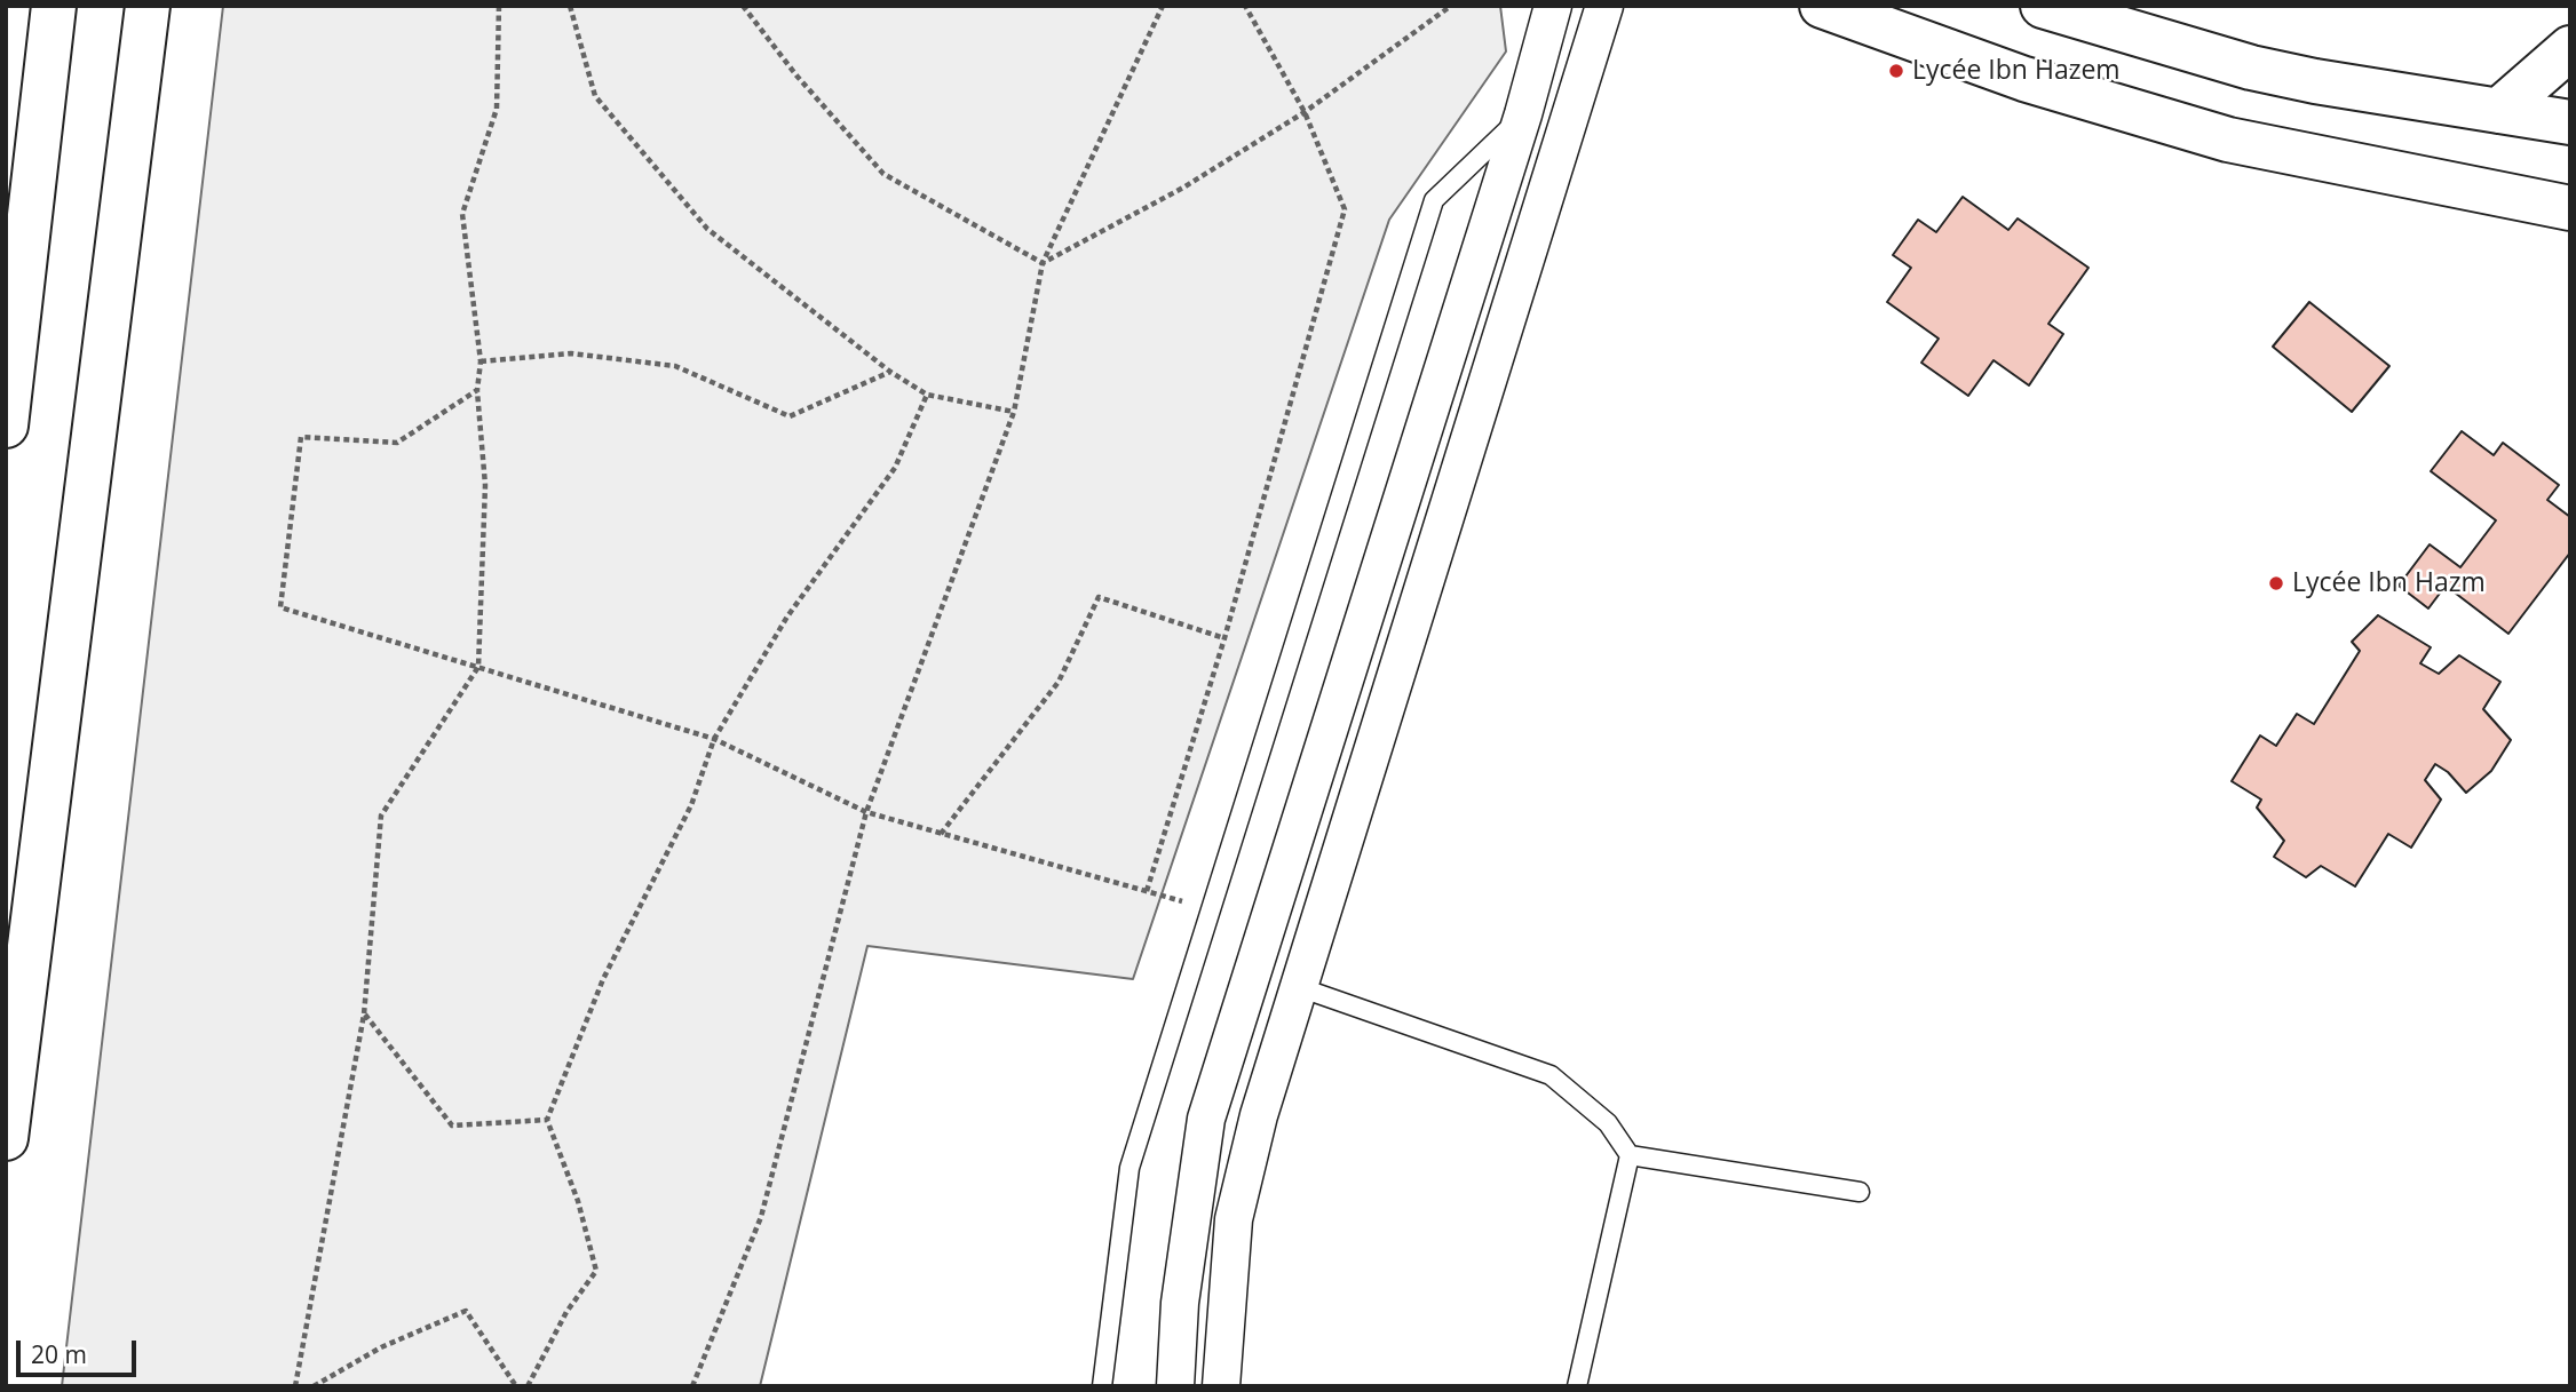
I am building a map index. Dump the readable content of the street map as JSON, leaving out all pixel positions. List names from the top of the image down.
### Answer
{
  "places": ["Lycée Ibn Hazem", "Lycée Ibn Hazm"],
  "scale_bar": "20 m"
}
